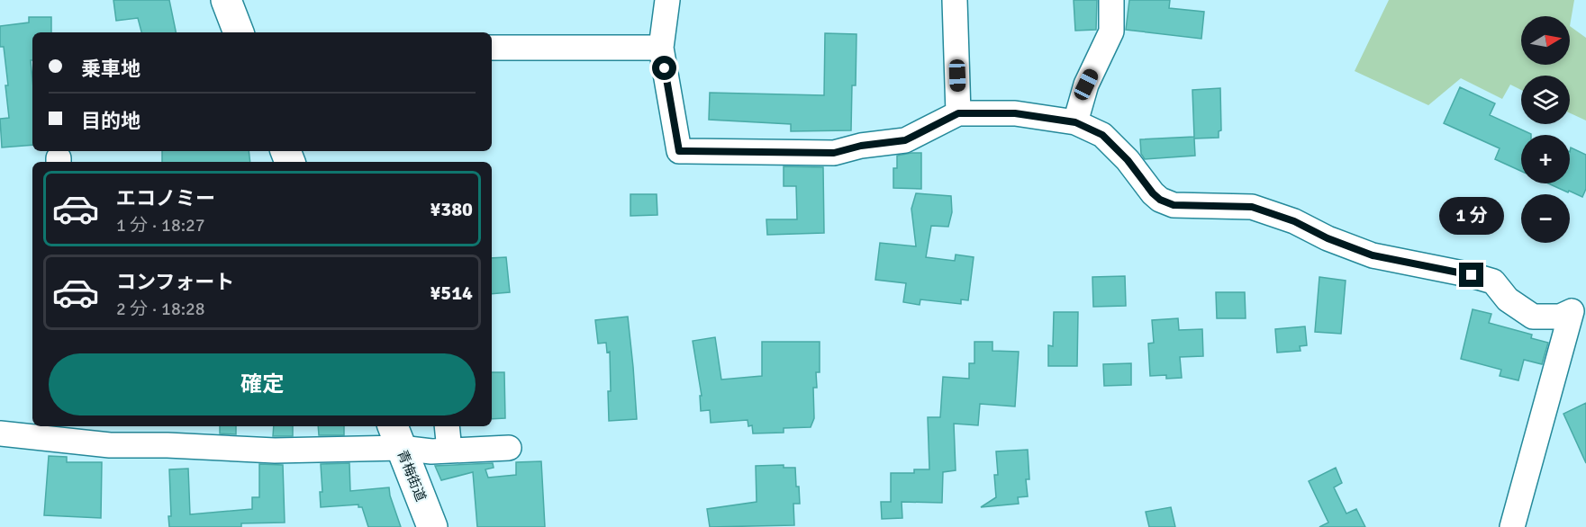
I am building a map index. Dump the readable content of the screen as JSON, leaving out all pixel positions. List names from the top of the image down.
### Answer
{
  "streets": {
    "main road": ["青梅街道"]
  },
  "north": "right",
  "page": {
    "map_buttons": ["+", "−"],
    "banner": ["乗車地", "目的地"],
    "list": [
      {
        "name": "エコノミー",
        "note": "1 分 · 18:27",
        "value": "¥380"
      },
      {
        "name": "コンフォート",
        "note": "2 分 · 18:28",
        "value": "¥514"
      }
    ],
    "bubble": "1 分",
    "buttons": "確定"
  }
}
